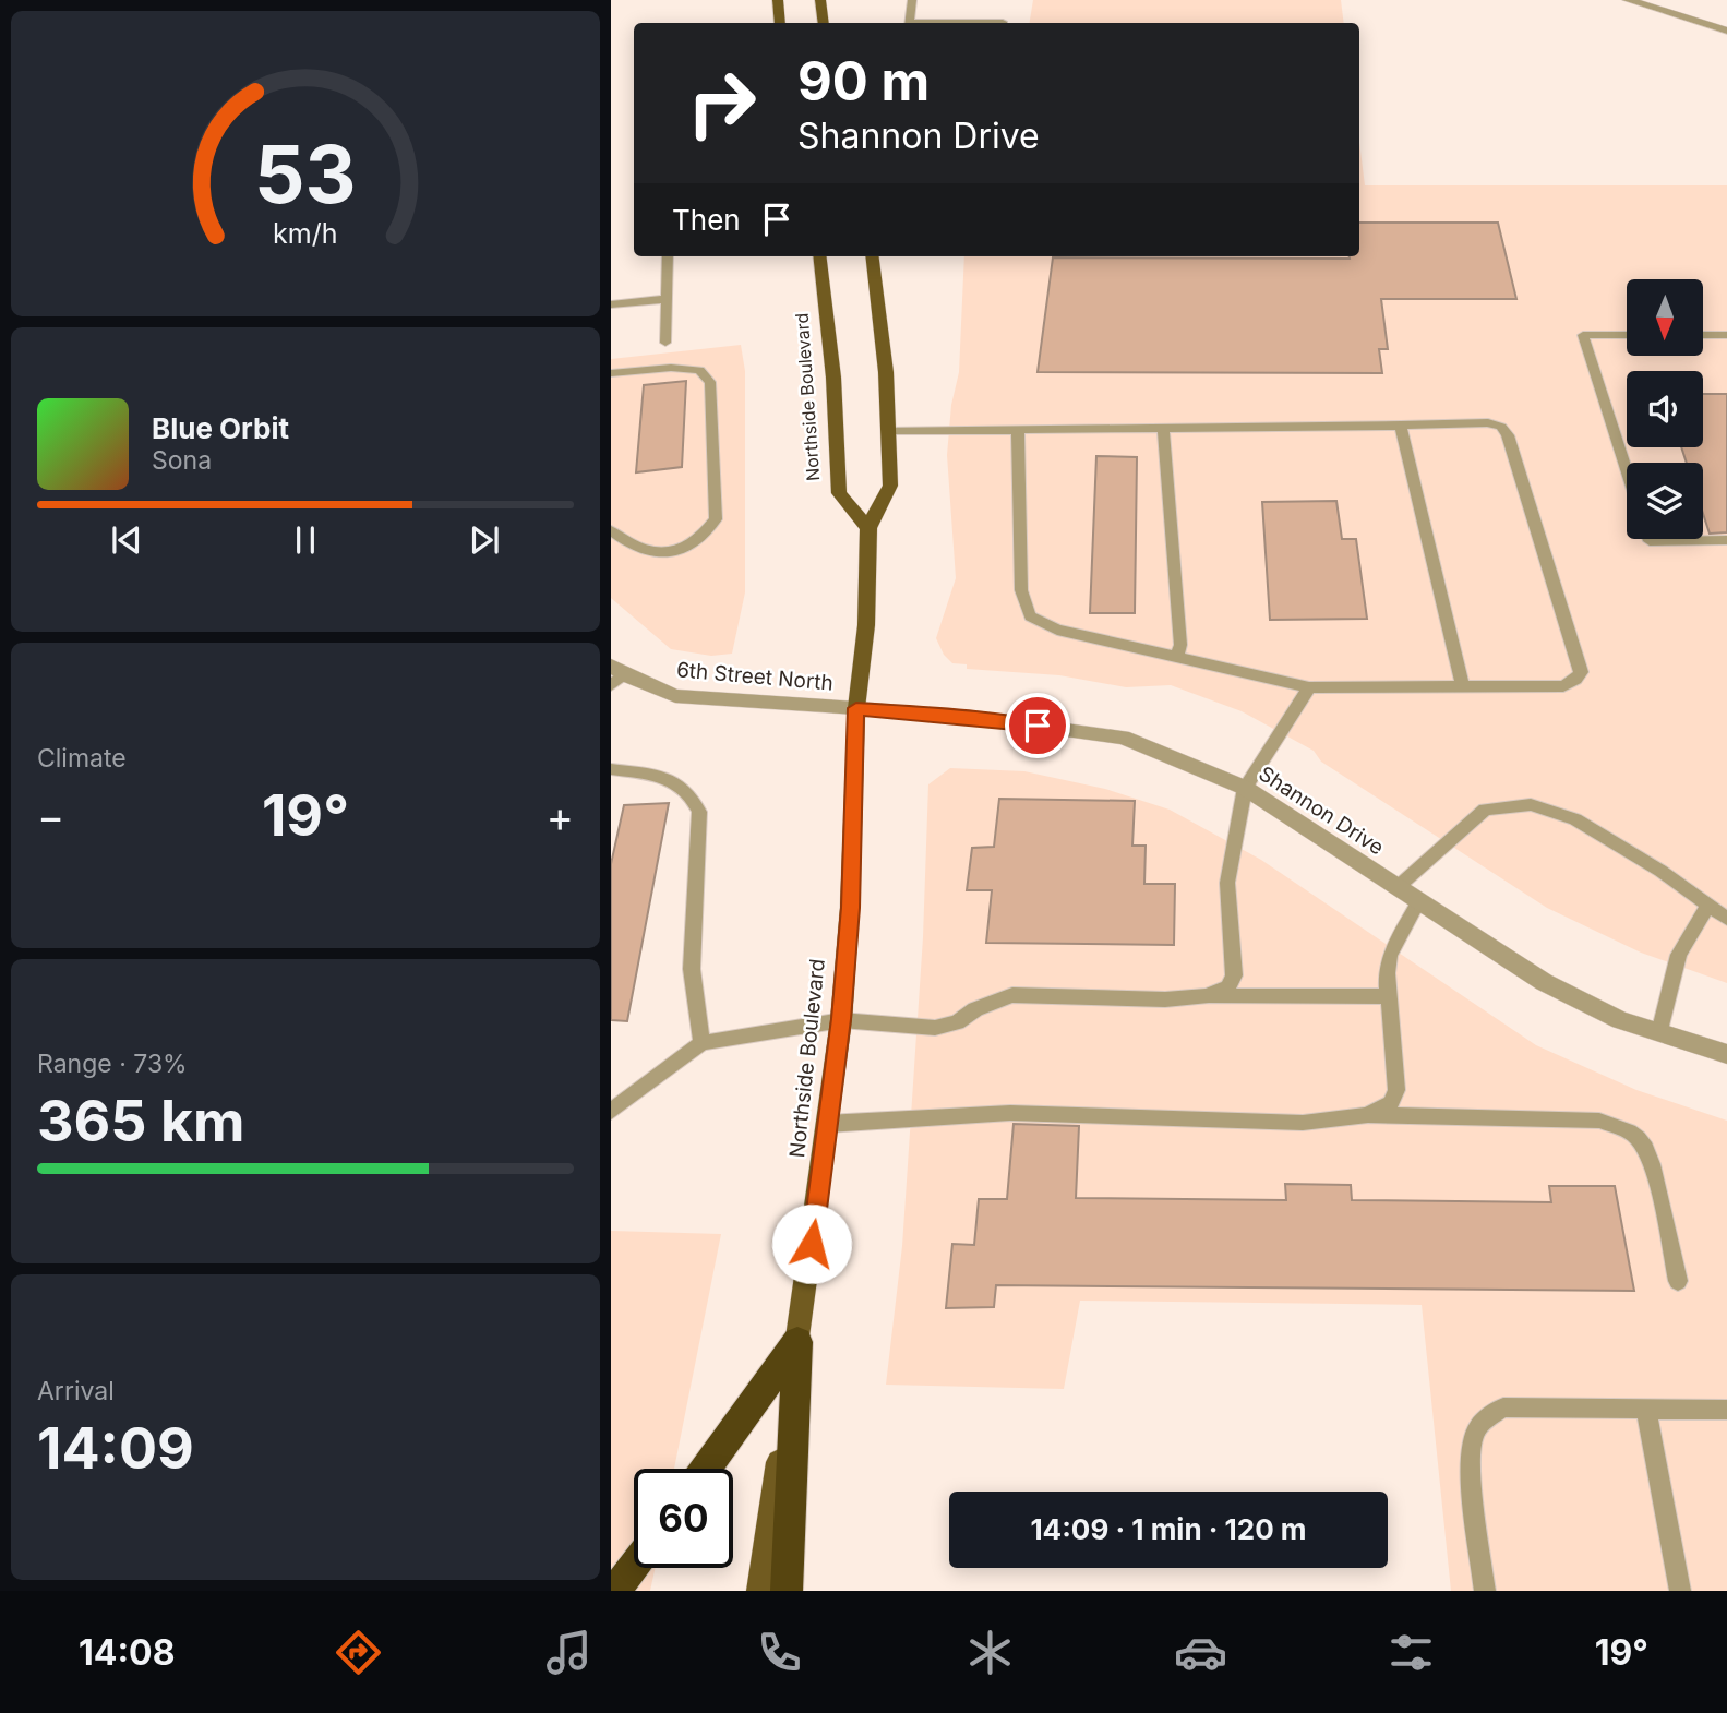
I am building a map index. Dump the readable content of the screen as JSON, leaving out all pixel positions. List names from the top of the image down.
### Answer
{
  "streets": {
    "main road": ["Northside Boulevard"],
    "street": ["6th Street North", "Shannon Drive"]
  },
  "crossings": [
    ["Northside Boulevard", "6th Street North"],
    ["Northside Boulevard", "Shannon Drive"],
    ["6th Street North", "Shannon Drive"]
  ],
  "north": "bottom",
  "page": {
    "turn": ["90 m", "Shannon Drive"],
    "then": "Then",
    "song": ["Blue Orbit", "Sona"],
    "tile": [
      "Climate",
      ["Range · 73%", "365 km"],
      ["Arrival", "14:09"]
    ],
    "heat": ["−", "19°", "+"],
    "limit": "60",
    "trip": "14:09 · 1 min · 120 m",
    "tabs": ["14:08", "19°"],
    "gauge": ["53", "km/h"]
  }
}
